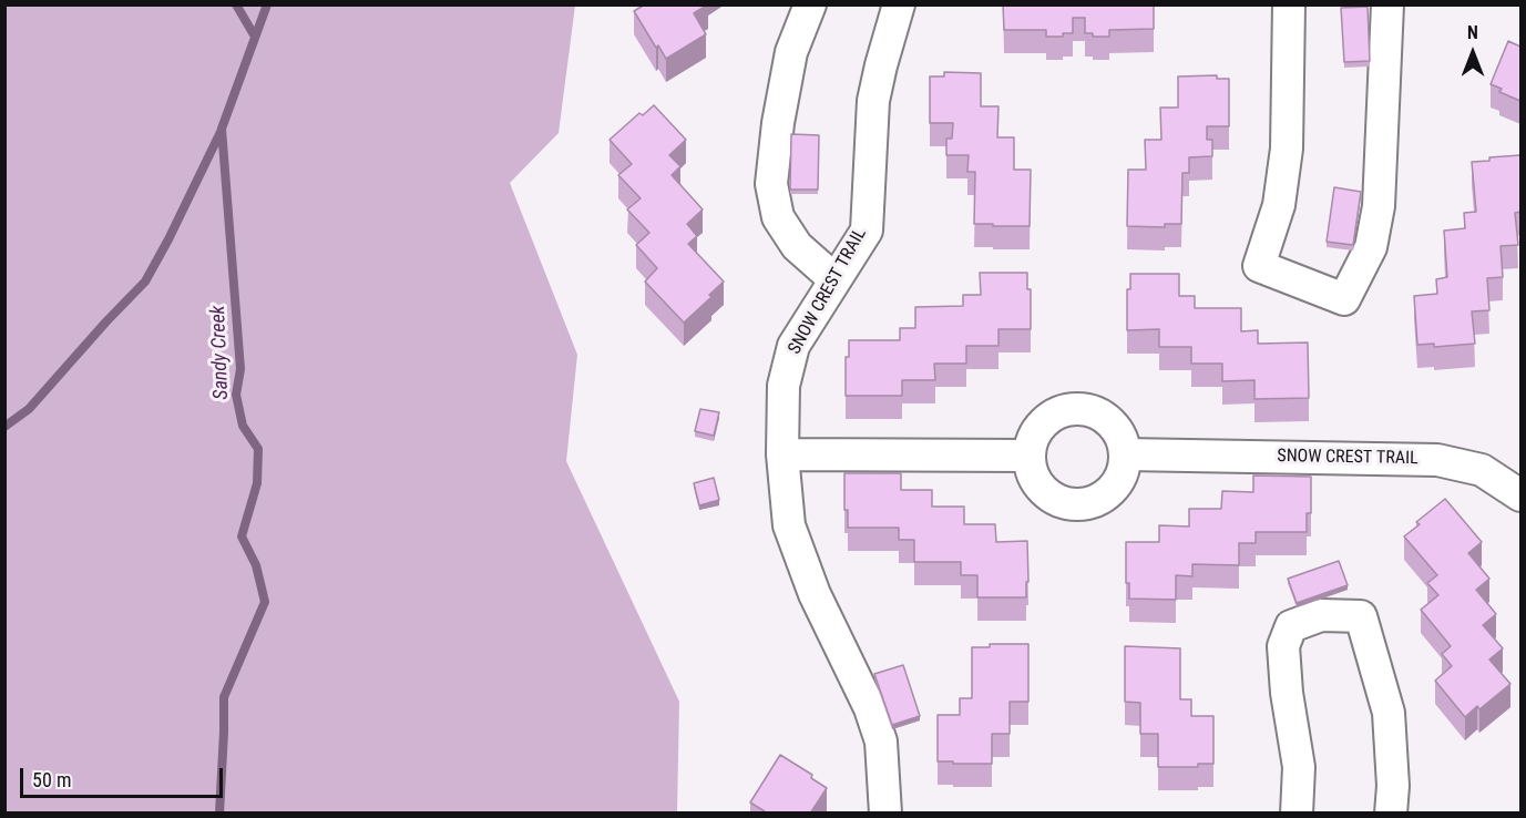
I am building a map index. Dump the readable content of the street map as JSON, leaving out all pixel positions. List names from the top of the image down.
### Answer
{
  "streets": {
    "street": ["SNOW CREST TRAIL"]
  },
  "water": ["Sandy Creek"],
  "scale_bar": "50 m",
  "north": "top"
}
